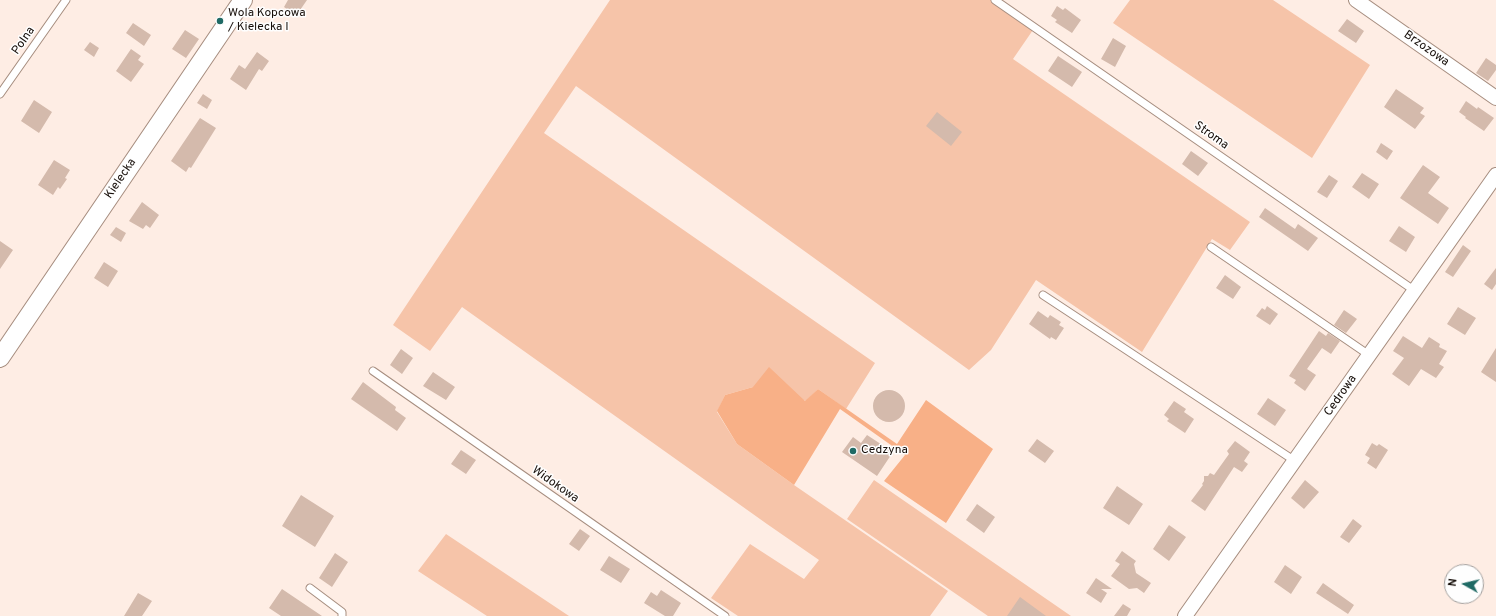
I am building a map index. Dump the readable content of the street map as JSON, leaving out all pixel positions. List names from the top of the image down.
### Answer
{
  "streets": {
    "street": ["Brzozowa", "Kielecka", "Cedrowa"],
    "lane": ["Polna", "Stroma", "Widokowa"]
  },
  "crossings": [
    ["Stroma", "Cedrowa"]
  ],
  "places": ["Wola Kopcowa / Kielecka I", "Cedzyna"],
  "north": "left"
}
